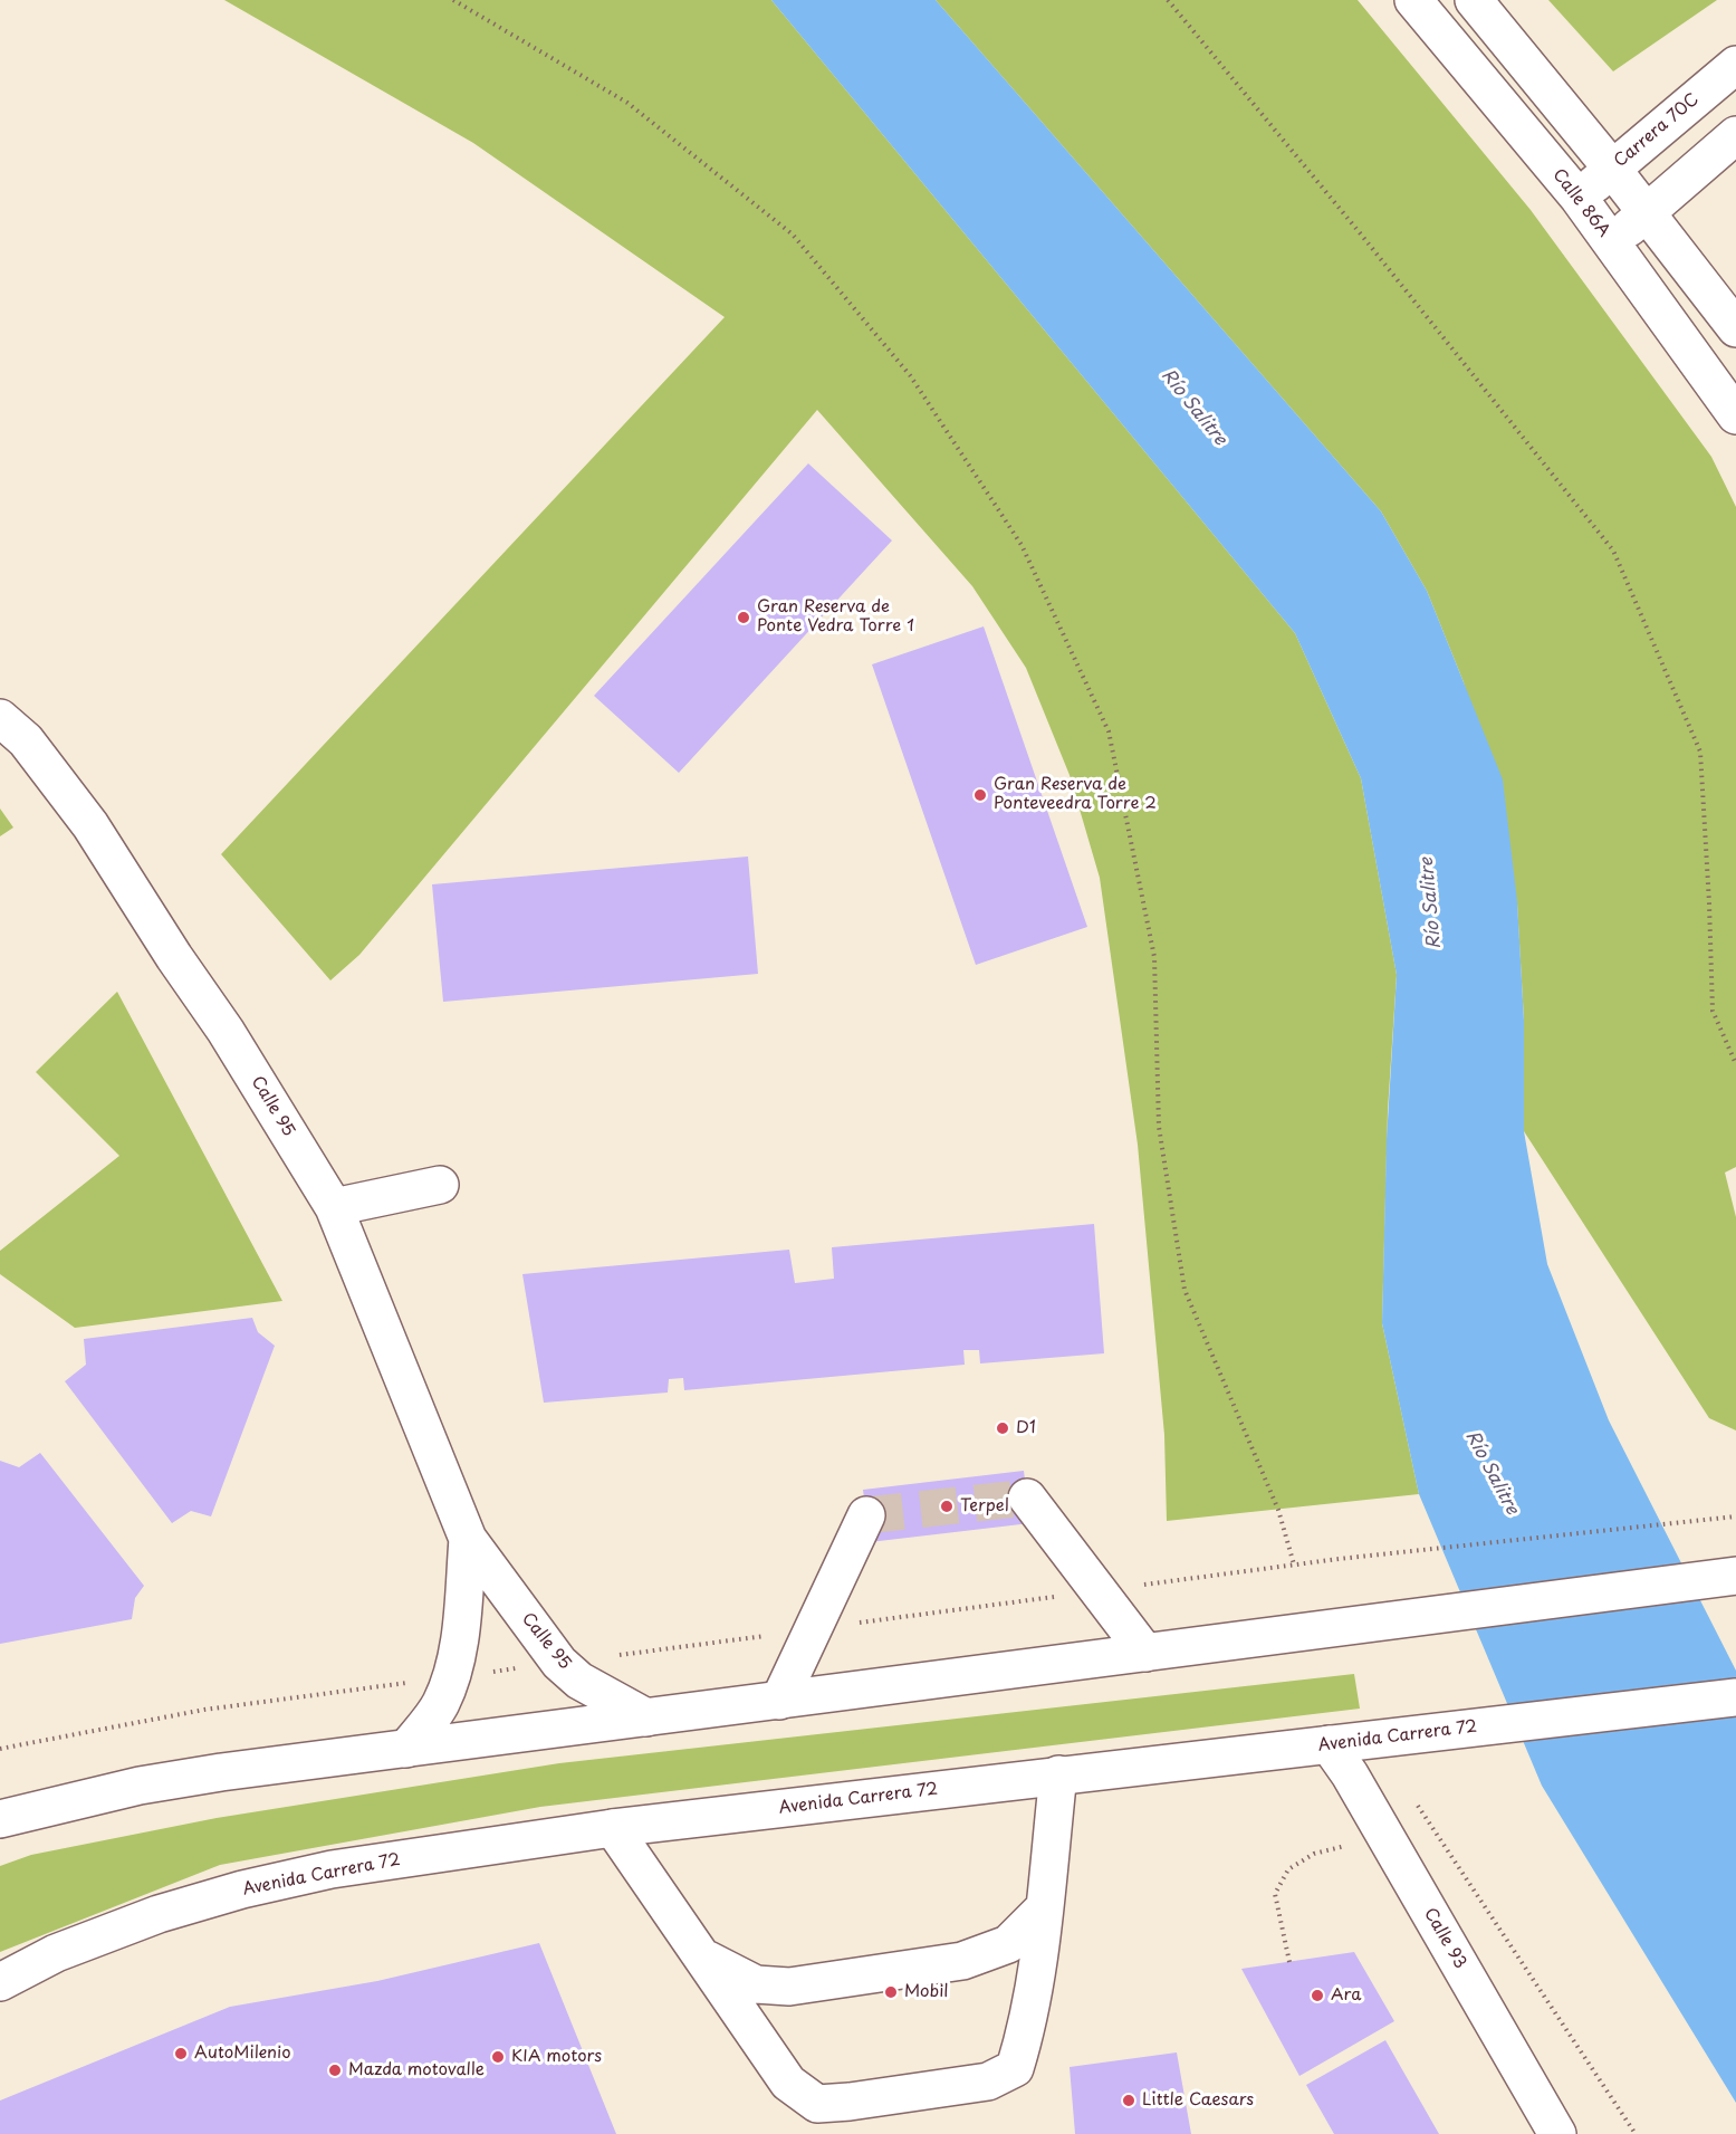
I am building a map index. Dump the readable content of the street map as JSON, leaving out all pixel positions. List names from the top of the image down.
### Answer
{
  "streets": {
    "main road": [
      "Carrera 70C",
      "Calle 86A",
      "Calle 95",
      "Avenida Carrera 72",
      "Calle 93"
    ]
  },
  "crossings": [
    ["Carrera 70C", "Calle 86A"],
    ["Avenida Carrera 72", "Calle 93"]
  ],
  "water": ["Río Salitre"],
  "places": [
    "Gran Reserva de Ponte Vedra Torre 1",
    "Gran Reserva de Ponteveedra Torre 2",
    "D1",
    "Terpel",
    "Mobil",
    "Ara",
    "AutoMilenio",
    "KIA motors",
    "Mazda motovalle",
    "Little Caesars"
  ]
}
